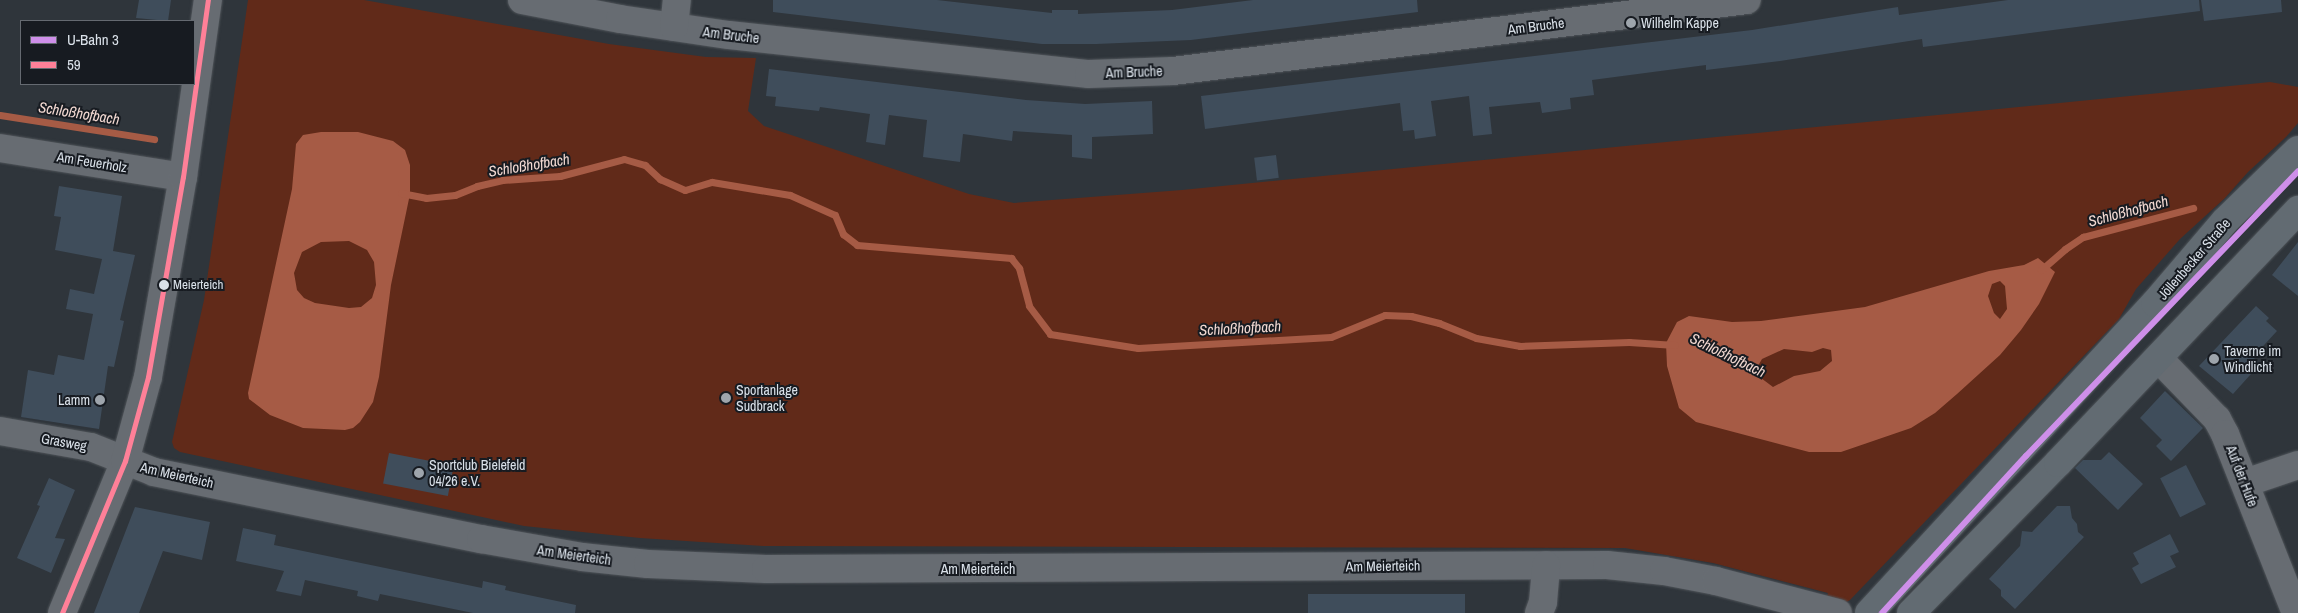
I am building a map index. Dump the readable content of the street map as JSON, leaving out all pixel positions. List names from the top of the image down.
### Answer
{
  "streets": {
    "main road": ["Jöllenbecker Straße"],
    "street": [
      "Am Bruche",
      "Am Feuerholz",
      "Grasweg",
      "Am Meierteich",
      "Auf der Hufe"
    ]
  },
  "crossings": [
    ["Grasweg", "Am Meierteich"]
  ],
  "water": ["Schloßhofbach"],
  "places": [
    "Wilhelm Kappe",
    "Meierteich",
    "Taverne im Windlicht",
    "Sportanlage Sudbrack",
    "Lamm",
    "Sportclub Bielefeld 04/26 e.V."
  ],
  "lines": ["transit line 59", "metro line 3"],
  "legend": ["U-Bahn 3", "59"]
}
